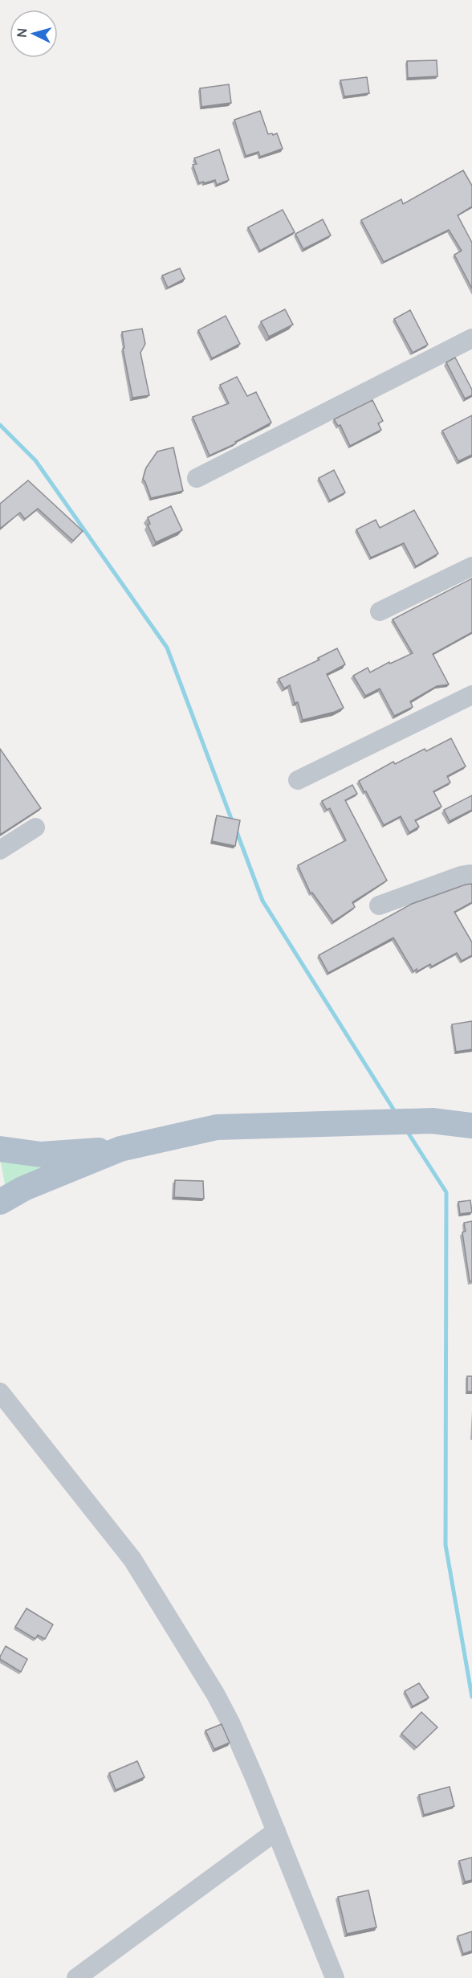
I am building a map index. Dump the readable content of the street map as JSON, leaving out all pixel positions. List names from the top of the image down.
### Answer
{
  "north": "left"
}
